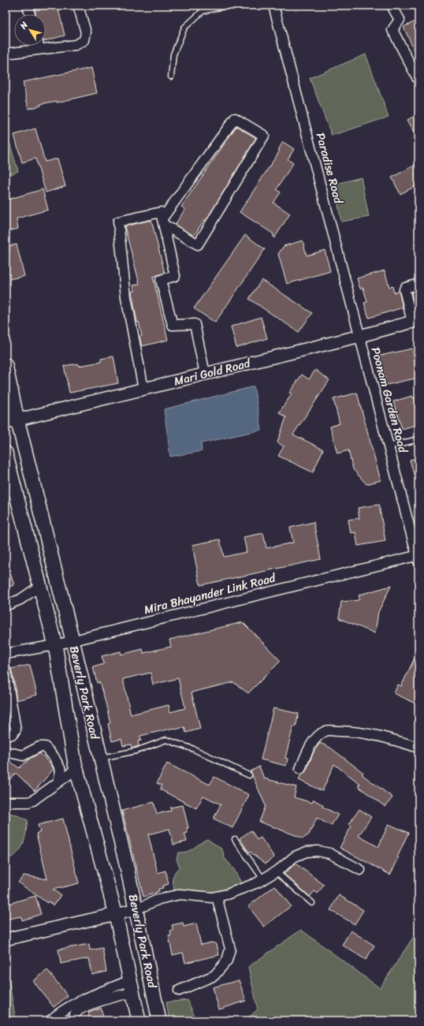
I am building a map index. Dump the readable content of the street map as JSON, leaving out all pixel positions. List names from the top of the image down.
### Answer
{
  "streets": {
    "main road": ["Beverly Park Road"],
    "street": [
      "Paradise Road",
      "Mari Gold Road",
      "Poonam Garden Road",
      "Mira Bhayander Link Road"
    ]
  },
  "crossings": [
    ["Paradise Road", "Mari Gold Road"],
    ["Paradise Road", "Poonam Garden Road"],
    ["Mari Gold Road", "Poonam Garden Road"],
    ["Mari Gold Road", "Beverly Park Road"],
    ["Poonam Garden Road", "Mira Bhayander Link Road"],
    ["Mira Bhayander Link Road", "Beverly Park Road"]
  ],
  "north": "top left"
}
